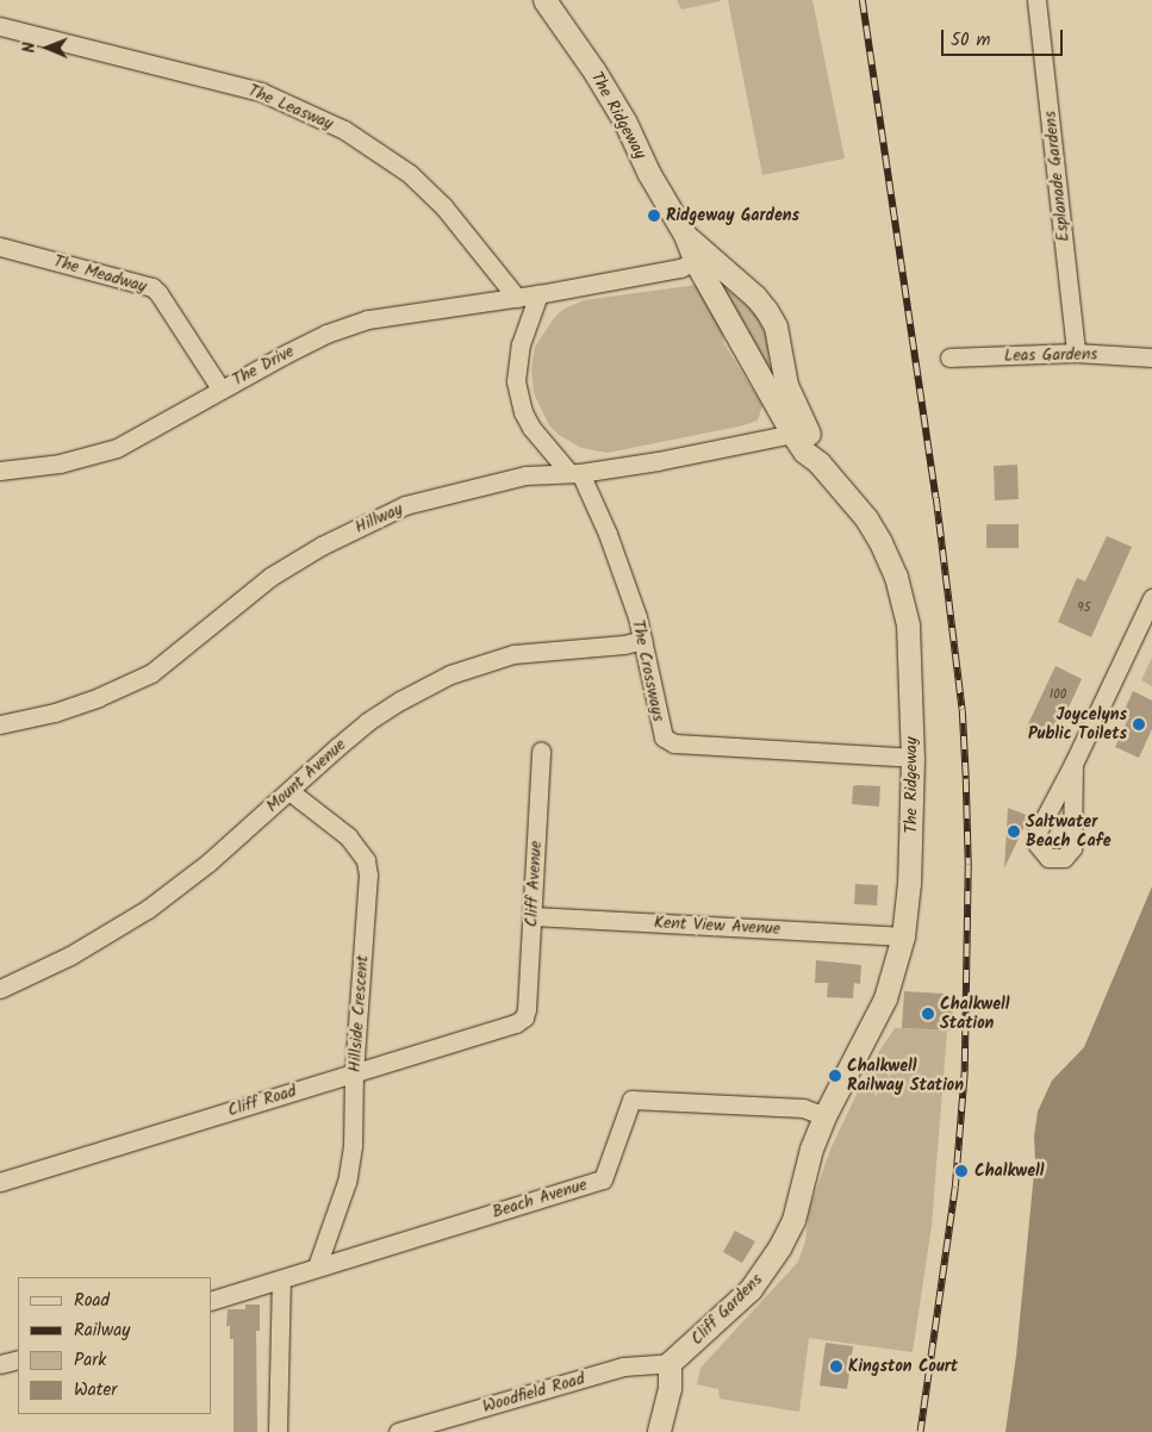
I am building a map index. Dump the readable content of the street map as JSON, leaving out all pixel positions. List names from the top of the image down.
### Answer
{
  "streets": {
    "street": [
      "The Leasway",
      "The Ridgeway",
      "Esplanade Gardens",
      "The Meadway",
      "Leas Gardens",
      "The Drive",
      "Hillway",
      "The Crossways",
      "Mount Avenue",
      "Cliff Avenue",
      "Kent View Avenue",
      "Hillside Crescent",
      "Cliff Road",
      "Beach Avenue",
      "Cliff Gardens",
      "Woodfield Road"
    ]
  },
  "crossings": [
    ["The Leasway", "The Drive"],
    ["The Ridgeway", "Hillway"],
    ["The Ridgeway", "The Crossways"],
    ["The Ridgeway", "Kent View Avenue"],
    ["The Ridgeway", "Beach Avenue"],
    ["The Ridgeway", "Cliff Gardens"],
    ["Esplanade Gardens", "Leas Gardens"],
    ["The Meadway", "The Drive"],
    ["Hillway", "The Crossways"],
    ["The Crossways", "Mount Avenue"],
    ["Mount Avenue", "Hillside Crescent"],
    ["Cliff Avenue", "Kent View Avenue"],
    ["Cliff Avenue", "Cliff Road"],
    ["Hillside Crescent", "Cliff Road"],
    ["Hillside Crescent", "Beach Avenue"],
    ["Beach Avenue", "Cliff Gardens"],
    ["Cliff Gardens", "Woodfield Road"]
  ],
  "places": [
    "Ridgeway Gardens",
    "Joycelyns Public Toilets",
    "Saltwater Beach Cafe",
    "Chalkwell Station",
    "Chalkwell Railway Station",
    "Chalkwell",
    "Kingston Court"
  ],
  "house_numbers": ["95", "100"],
  "legend": [
    "Road",
    "Railway",
    "Park",
    "Water"
  ],
  "scale_bar": "50 m",
  "north": "left"
}
